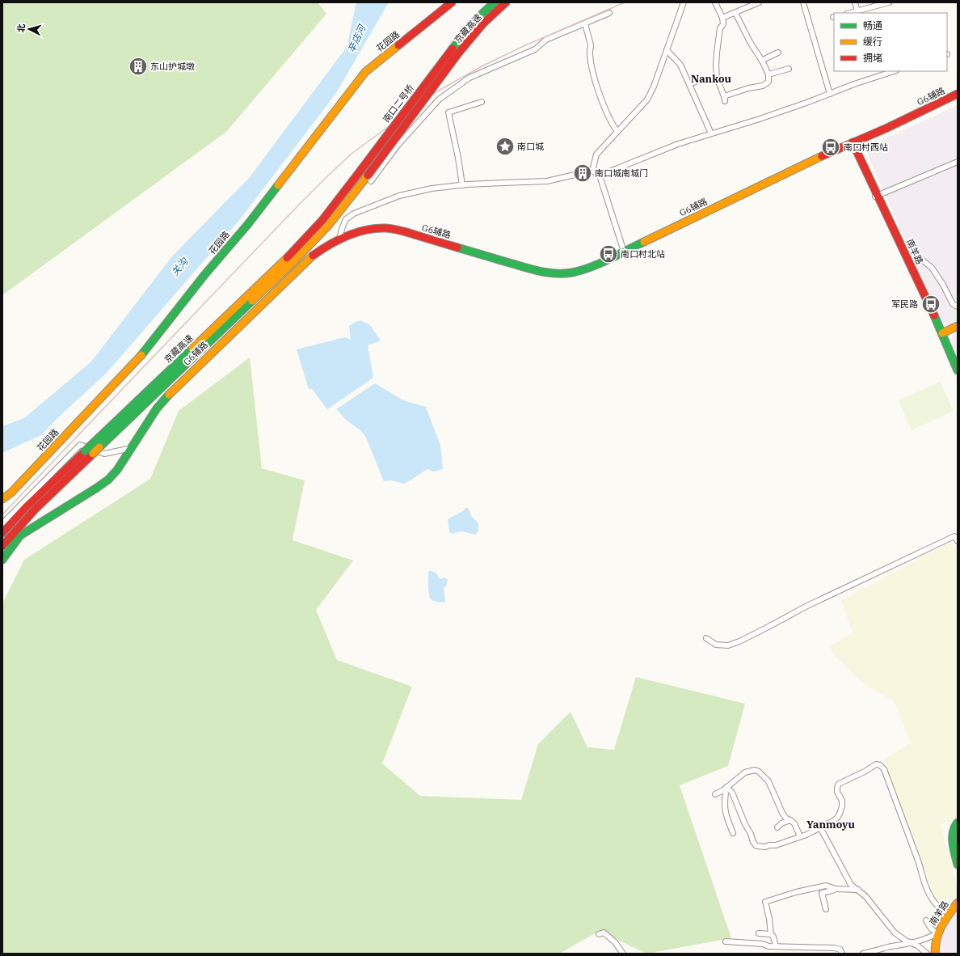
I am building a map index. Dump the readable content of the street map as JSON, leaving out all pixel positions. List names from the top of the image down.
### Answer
{
  "streets": {
    "main road": [
      "京藏高速",
      "花园路",
      "G6辅路",
      "南口二号桥",
      "南羊路"
    ]
  },
  "crossings": [
    ["京藏高速", "南口二号桥"],
    ["G6辅路", "南羊路"]
  ],
  "districts": ["Nankou", "Yanmoyu"],
  "water": ["辛店河", "关沟"],
  "places": {
    "building": ["东山护城墩", "南口城南城门"],
    "place": ["南口城"],
    "bus stop": ["南口村西站", "南口村北站", "军民路"]
  },
  "legend": ["畅通", "缓行", "拥堵"],
  "north": "left"
}
